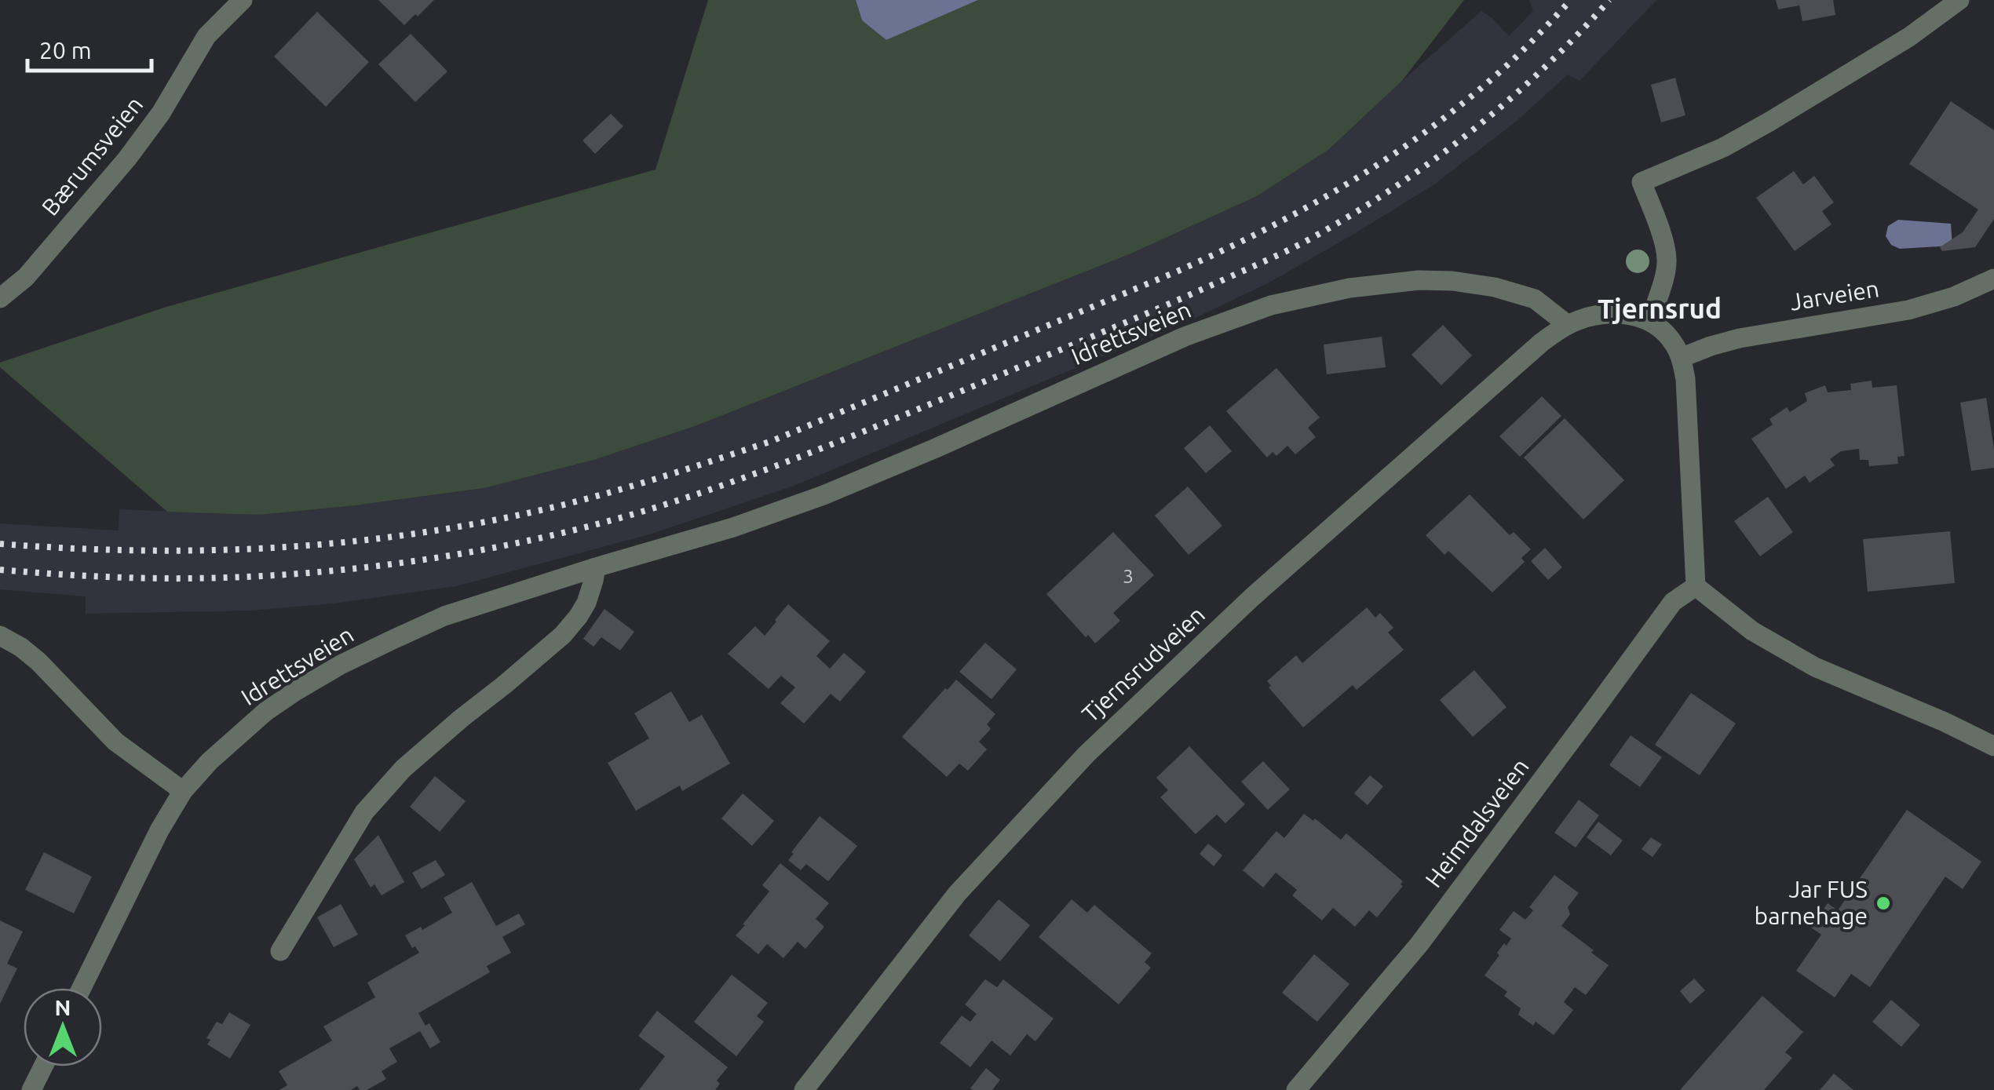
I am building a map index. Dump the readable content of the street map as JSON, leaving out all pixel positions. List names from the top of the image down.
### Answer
{
  "streets": {
    "street": [
      "Bærumsveien",
      "Jarveien",
      "Idrettsveien",
      "Tjernsrudveien",
      "Heimdalsveien"
    ]
  },
  "crossings": [
    ["Idrettsveien", "Tjernsrudveien"]
  ],
  "districts": ["Tjernsrud"],
  "places": ["Jar FUS barnehage"],
  "house_numbers": ["3"],
  "scale_bar": "20 m",
  "north": "top"
}
